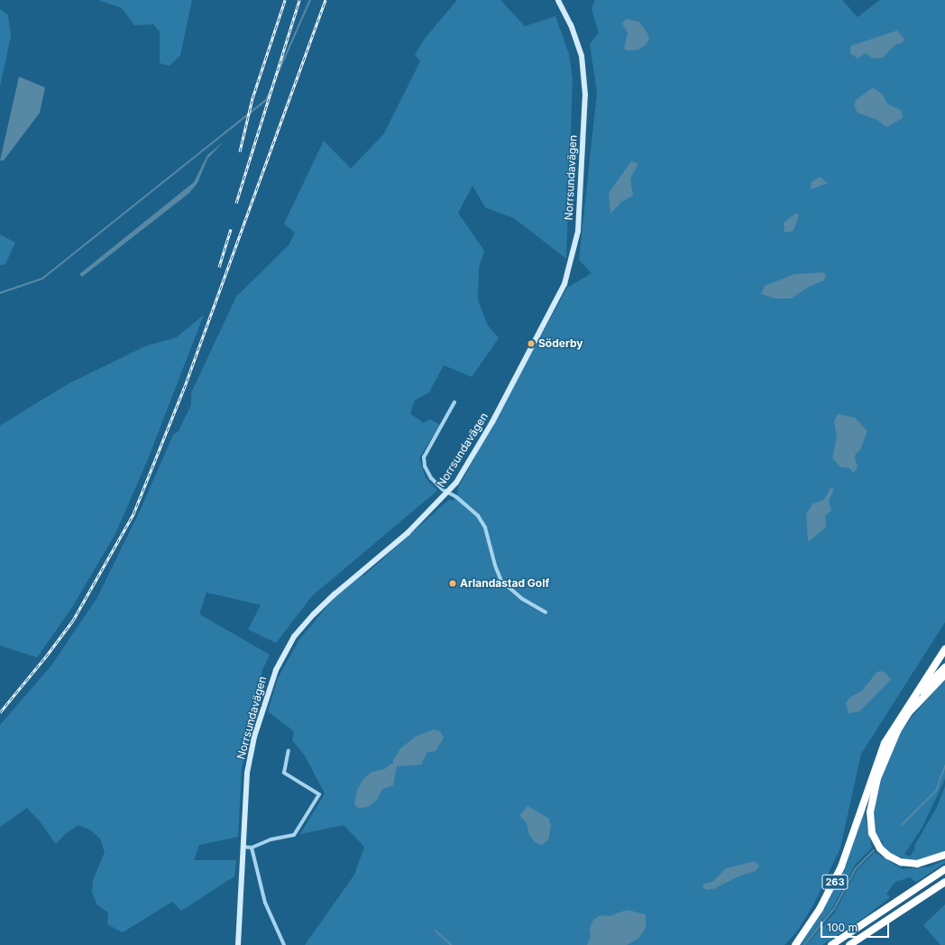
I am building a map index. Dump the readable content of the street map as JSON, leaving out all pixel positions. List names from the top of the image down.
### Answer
{
  "streets": {
    "highway": ["263"],
    "street": ["Norrsundavägen"]
  },
  "places": ["Söderby", "Arlandastad Golf"],
  "scale_bar": "100 m"
}
